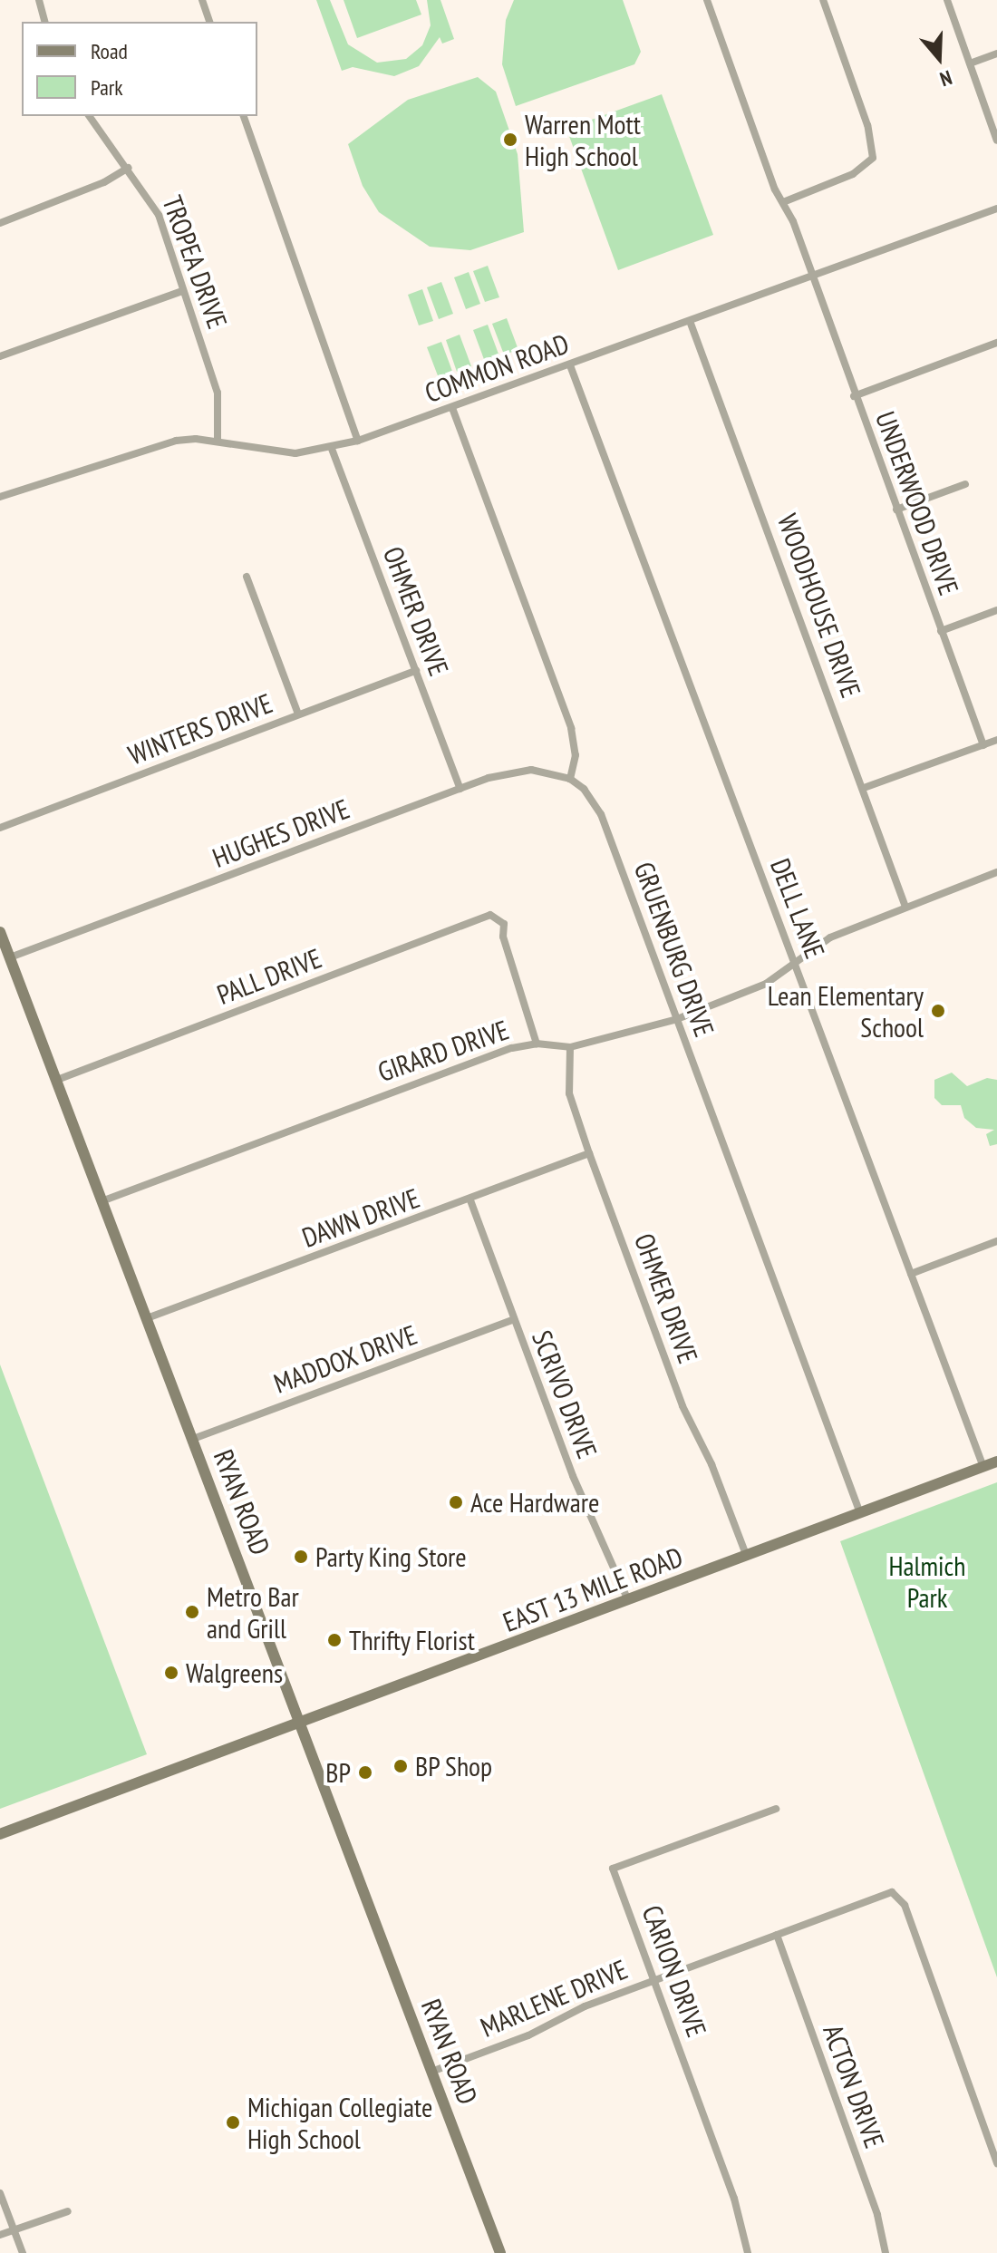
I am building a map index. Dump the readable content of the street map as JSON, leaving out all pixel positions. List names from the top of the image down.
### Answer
{
  "streets": {
    "main road": ["RYAN ROAD", "EAST 13 MILE ROAD"],
    "street": [
      "TROPEA DRIVE",
      "COMMON ROAD",
      "UNDERWOOD DRIVE",
      "WOODHOUSE DRIVE",
      "OHMER DRIVE",
      "WINTERS DRIVE",
      "HUGHES DRIVE",
      "DELL LANE",
      "GRUENBURG DRIVE",
      "PALL DRIVE",
      "GIRARD DRIVE",
      "DAWN DRIVE",
      "MADDOX DRIVE",
      "SCRIVO DRIVE",
      "CARION DRIVE",
      "MARLENE DRIVE",
      "ACTON DRIVE"
    ]
  },
  "crossings": [
    ["TROPEA DRIVE", "COMMON ROAD"],
    ["COMMON ROAD", "UNDERWOOD DRIVE"],
    ["COMMON ROAD", "WOODHOUSE DRIVE"],
    ["COMMON ROAD", "OHMER DRIVE"],
    ["COMMON ROAD", "DELL LANE"],
    ["WOODHOUSE DRIVE", "GIRARD DRIVE"],
    ["OHMER DRIVE", "WINTERS DRIVE"],
    ["OHMER DRIVE", "HUGHES DRIVE"],
    ["OHMER DRIVE", "GIRARD DRIVE"],
    ["OHMER DRIVE", "DAWN DRIVE"],
    ["OHMER DRIVE", "EAST 13 MILE ROAD"],
    ["HUGHES DRIVE", "GRUENBURG DRIVE"],
    ["HUGHES DRIVE", "RYAN ROAD"],
    ["DELL LANE", "GIRARD DRIVE"],
    ["DELL LANE", "EAST 13 MILE ROAD"],
    ["GRUENBURG DRIVE", "GIRARD DRIVE"],
    ["GRUENBURG DRIVE", "EAST 13 MILE ROAD"],
    ["PALL DRIVE", "GIRARD DRIVE"],
    ["PALL DRIVE", "RYAN ROAD"],
    ["GIRARD DRIVE", "RYAN ROAD"],
    ["DAWN DRIVE", "SCRIVO DRIVE"],
    ["DAWN DRIVE", "RYAN ROAD"],
    ["MADDOX DRIVE", "SCRIVO DRIVE"],
    ["MADDOX DRIVE", "RYAN ROAD"],
    ["SCRIVO DRIVE", "EAST 13 MILE ROAD"],
    ["RYAN ROAD", "EAST 13 MILE ROAD"],
    ["RYAN ROAD", "MARLENE DRIVE"],
    ["CARION DRIVE", "MARLENE DRIVE"],
    ["MARLENE DRIVE", "ACTON DRIVE"]
  ],
  "parks": ["Halmich Park"],
  "places": [
    "Warren Mott High School",
    "Lean Elementary School",
    "Ace Hardware",
    "Party King Store",
    "Metro Bar and Grill",
    "Thrifty Florist",
    "Walgreens",
    "BP Shop",
    "BP",
    "Michigan Collegiate High School"
  ],
  "legend": ["Road", "Park"],
  "north": "bottom"
}
